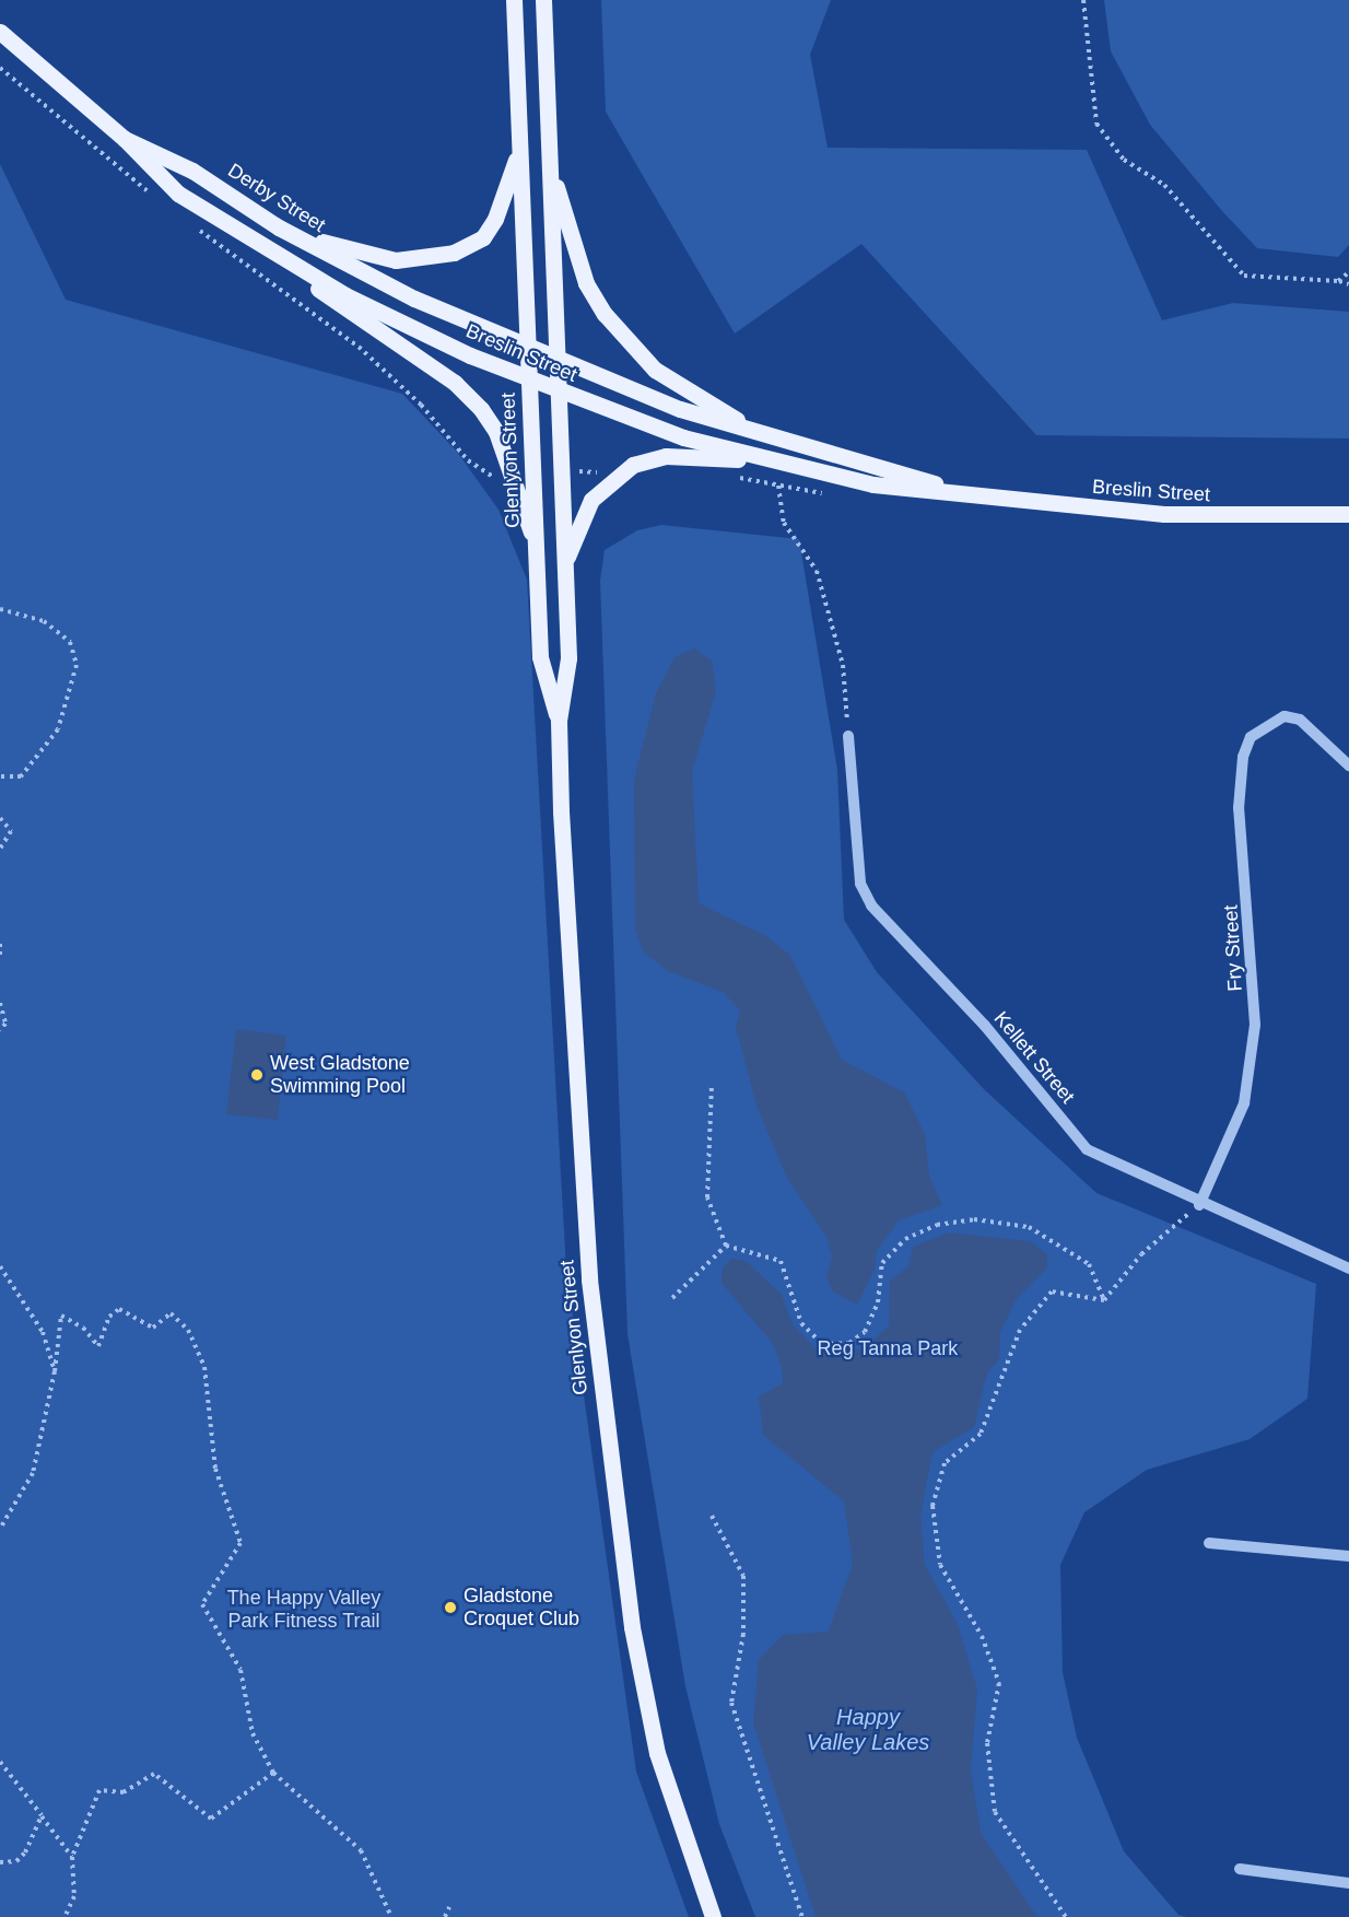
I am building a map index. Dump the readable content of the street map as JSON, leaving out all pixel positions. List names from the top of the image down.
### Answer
{
  "streets": {
    "main road": ["Derby Street", "Breslin Street", "Glenlyon Street"],
    "street": ["Fry Street", "Kellett Street"]
  },
  "crossings": [
    ["Derby Street", "Breslin Street"],
    ["Derby Street", "Glenlyon Street"],
    ["Breslin Street", "Glenlyon Street"],
    ["Fry Street", "Kellett Street"]
  ],
  "water": ["Happy Valley Lakes"],
  "parks": ["Reg Tanna Park", "The Happy Valley Park Fitness Trail"],
  "places": ["West Gladstone Swimming Pool", "Gladstone Croquet Club"]
}
